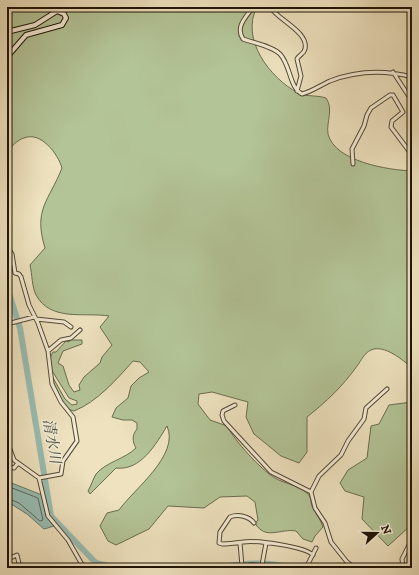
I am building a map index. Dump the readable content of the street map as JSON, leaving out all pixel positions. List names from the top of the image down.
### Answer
{
  "water": ["清水川"],
  "north": "right"
}
